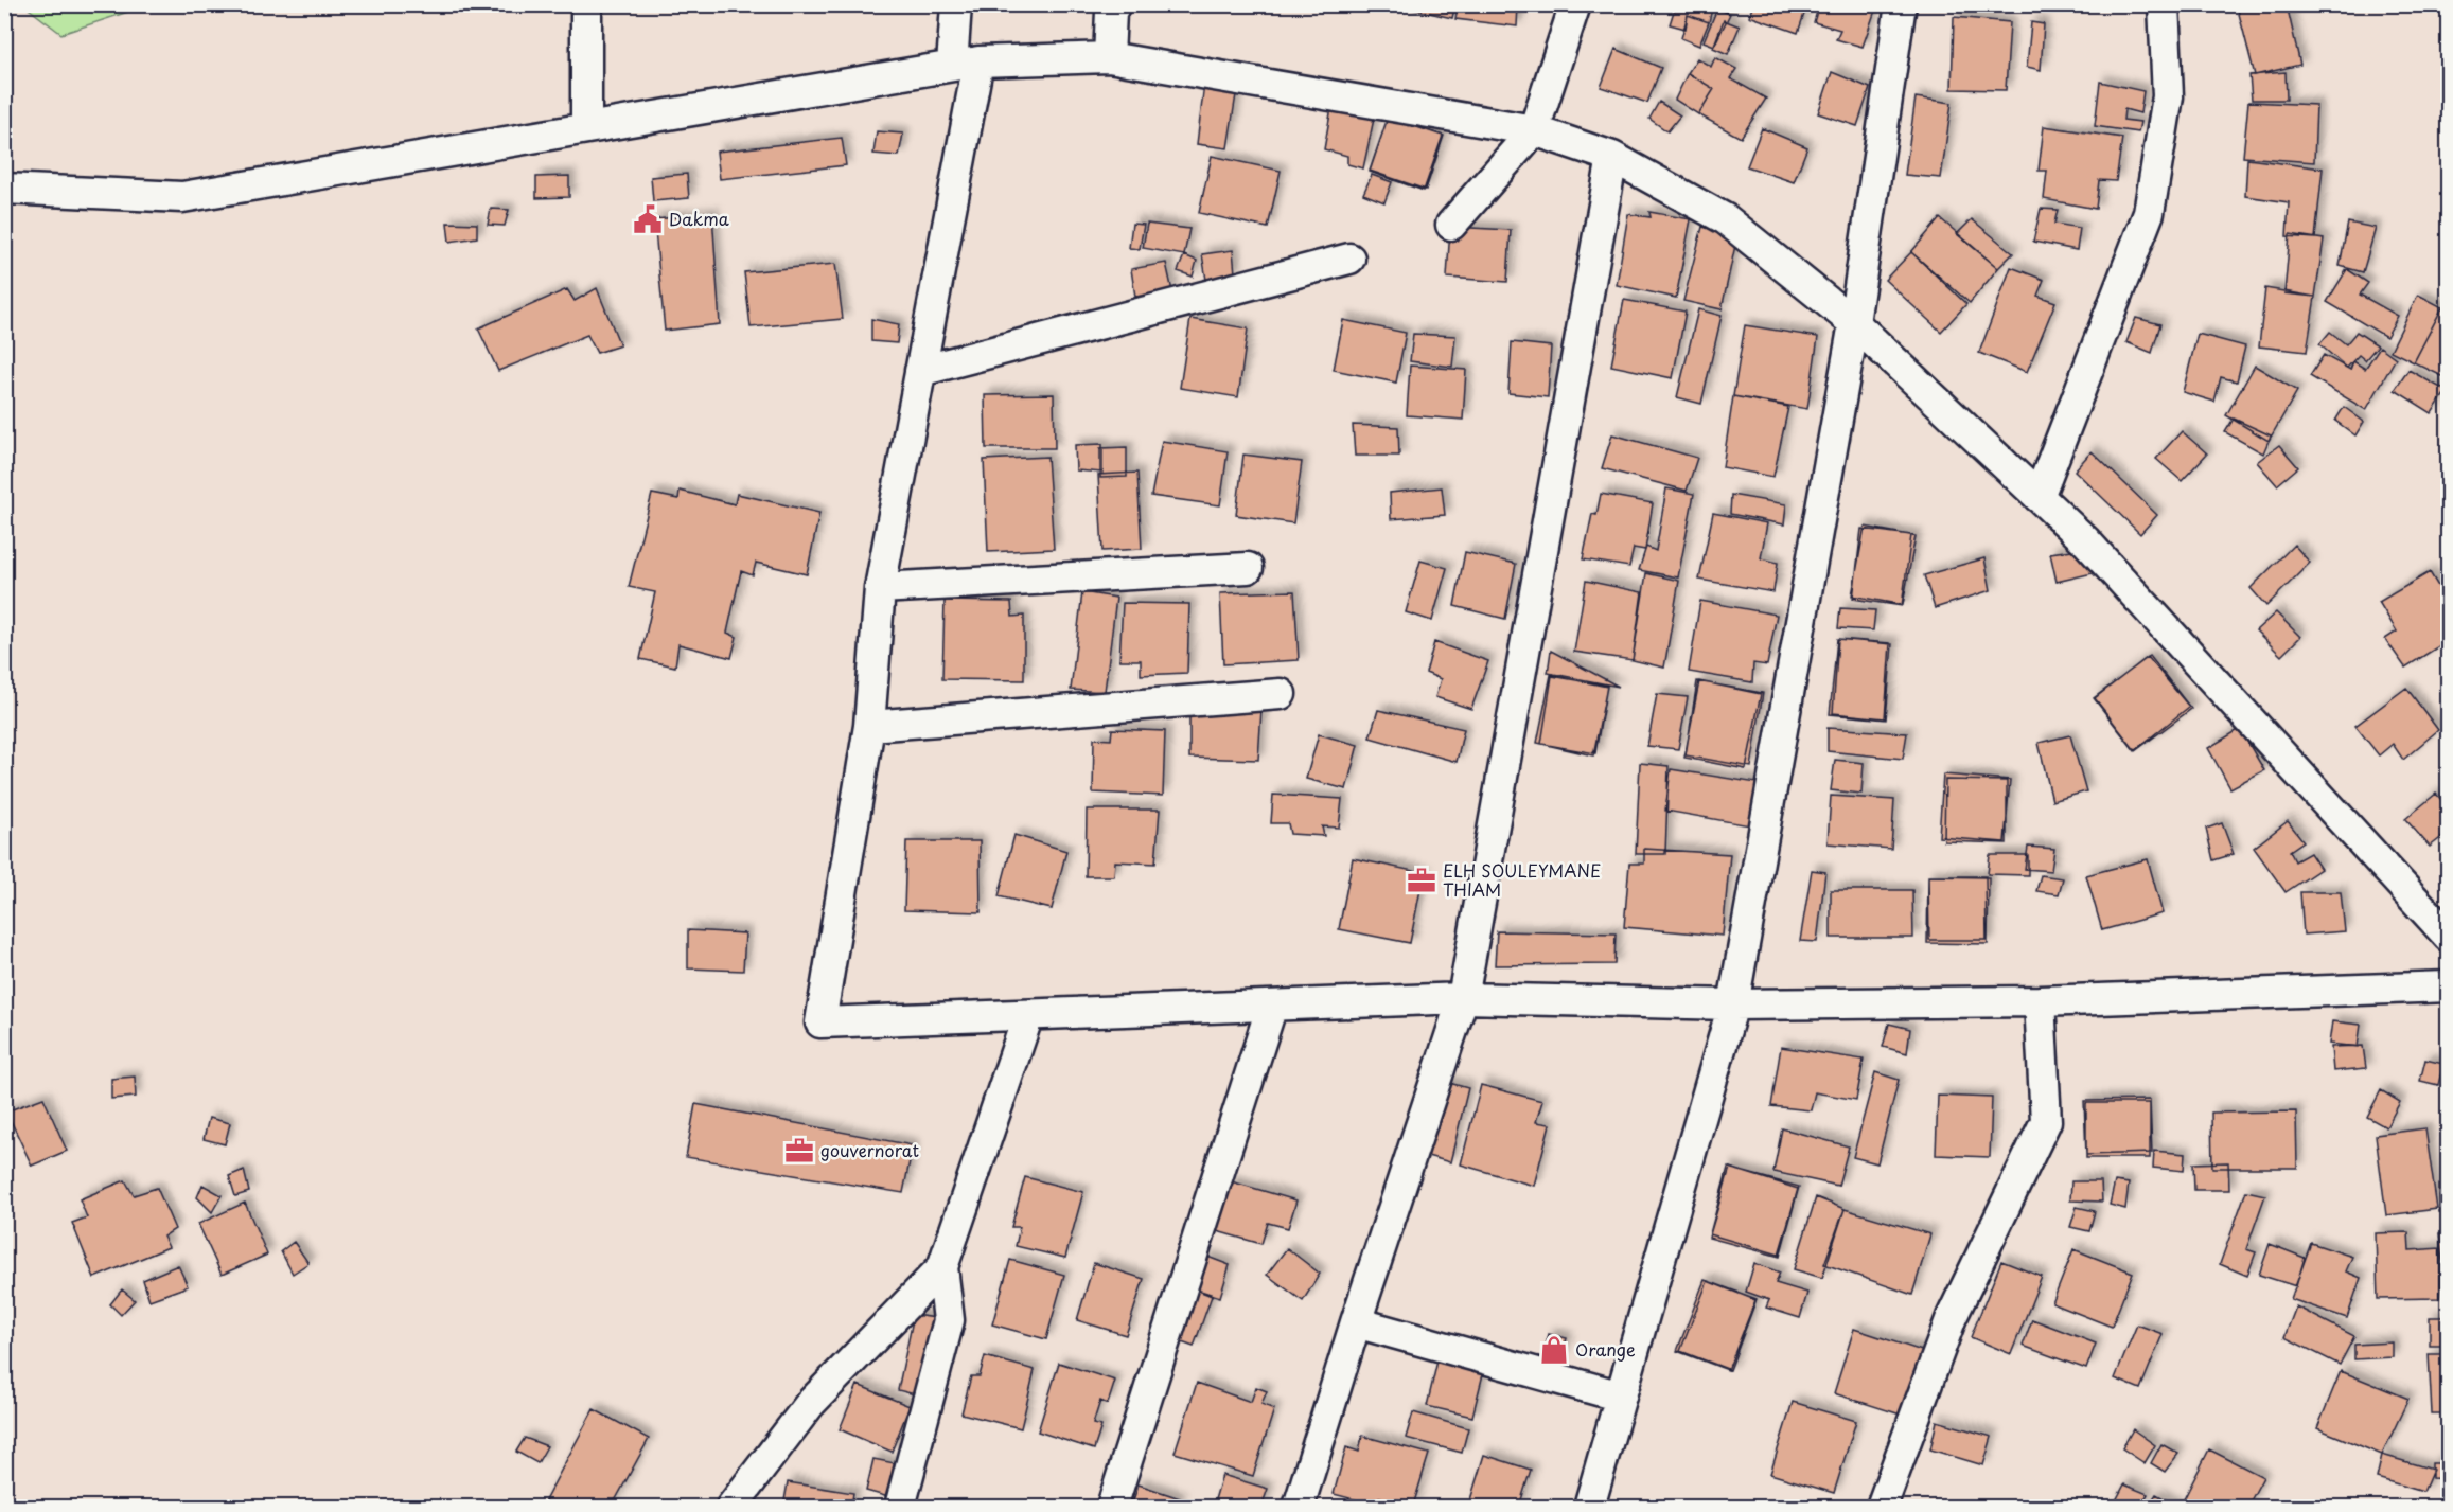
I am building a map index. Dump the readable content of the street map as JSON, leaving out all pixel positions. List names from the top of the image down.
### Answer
{
  "places": {
    "public building": ["Dakma"],
    "office": ["ELH SOULEYMANE THIAM", "gouvernorat"],
    "shop": ["Orange"]
  }
}
